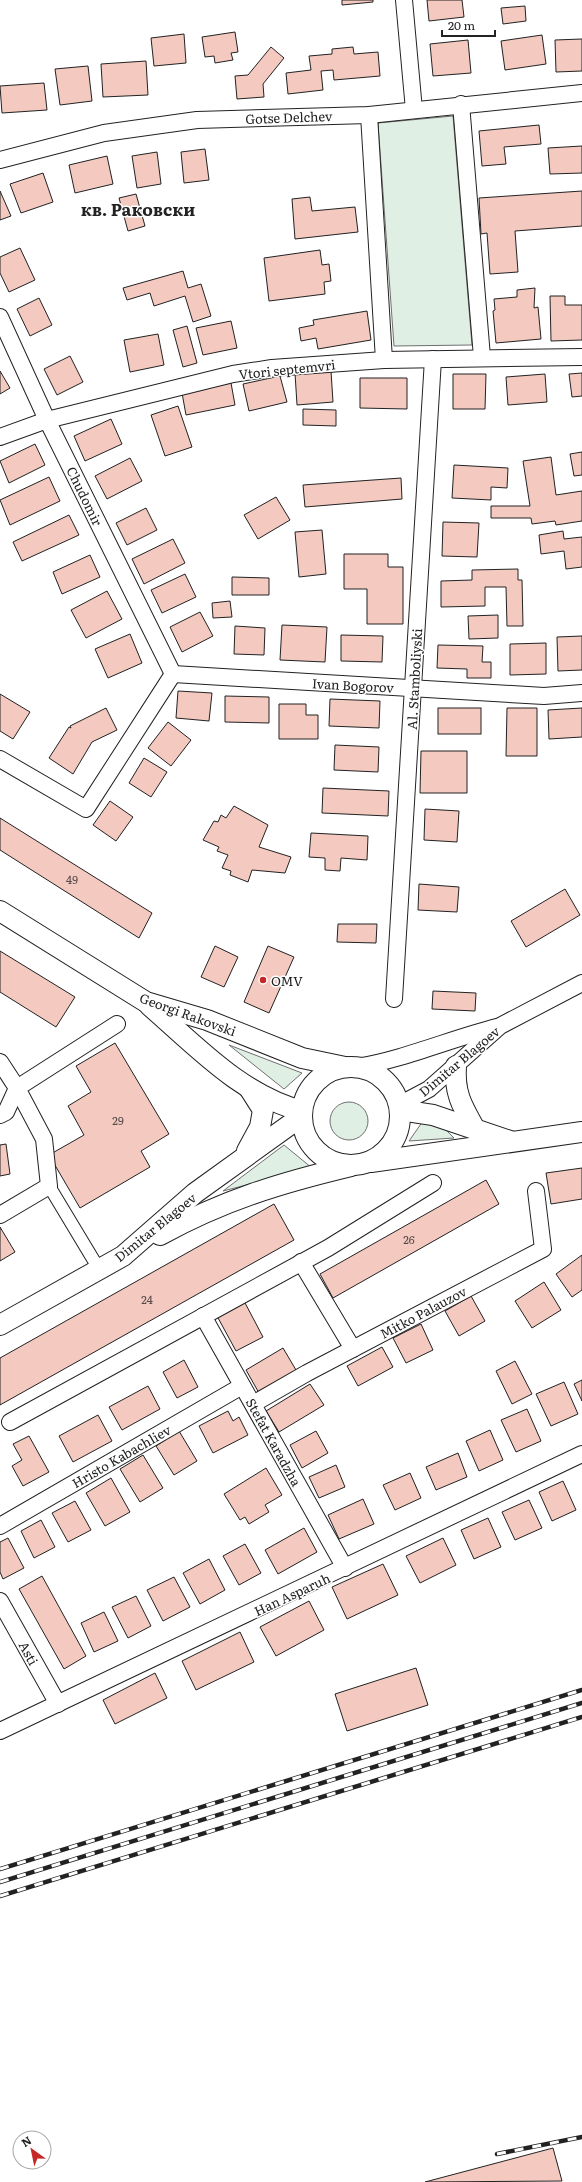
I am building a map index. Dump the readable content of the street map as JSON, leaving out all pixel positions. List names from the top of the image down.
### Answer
{
  "streets": {
    "street": [
      "Gotse Delchev",
      "Vtori septemvri",
      "Chudomir",
      "Al. Stamboliyski",
      "Ivan Bogorov",
      "Georgi Rakovski",
      "Dimitar Blagoev",
      "Mitko Palauzov",
      "Stefat Karadzha",
      "Hristo Kabachliev",
      "Han Asparuh",
      "Asti"
    ]
  },
  "crossings": [
    ["Vtori septemvri", "Chudomir"],
    ["Vtori septemvri", "Al. Stamboliyski"],
    ["Chudomir", "Ivan Bogorov"],
    ["Al. Stamboliyski", "Ivan Bogorov"],
    ["Georgi Rakovski", "Dimitar Blagoev"],
    ["Mitko Palauzov", "Stefat Karadzha"],
    ["Stefat Karadzha", "Hristo Kabachliev"],
    ["Stefat Karadzha", "Han Asparuh"],
    ["Han Asparuh", "Asti"]
  ],
  "districts": ["кв. Раковски"],
  "places": ["OMV"],
  "house_numbers": [
    "49",
    "29",
    "26",
    "24"
  ],
  "scale_bar": "20 m",
  "north": "top left"
}
